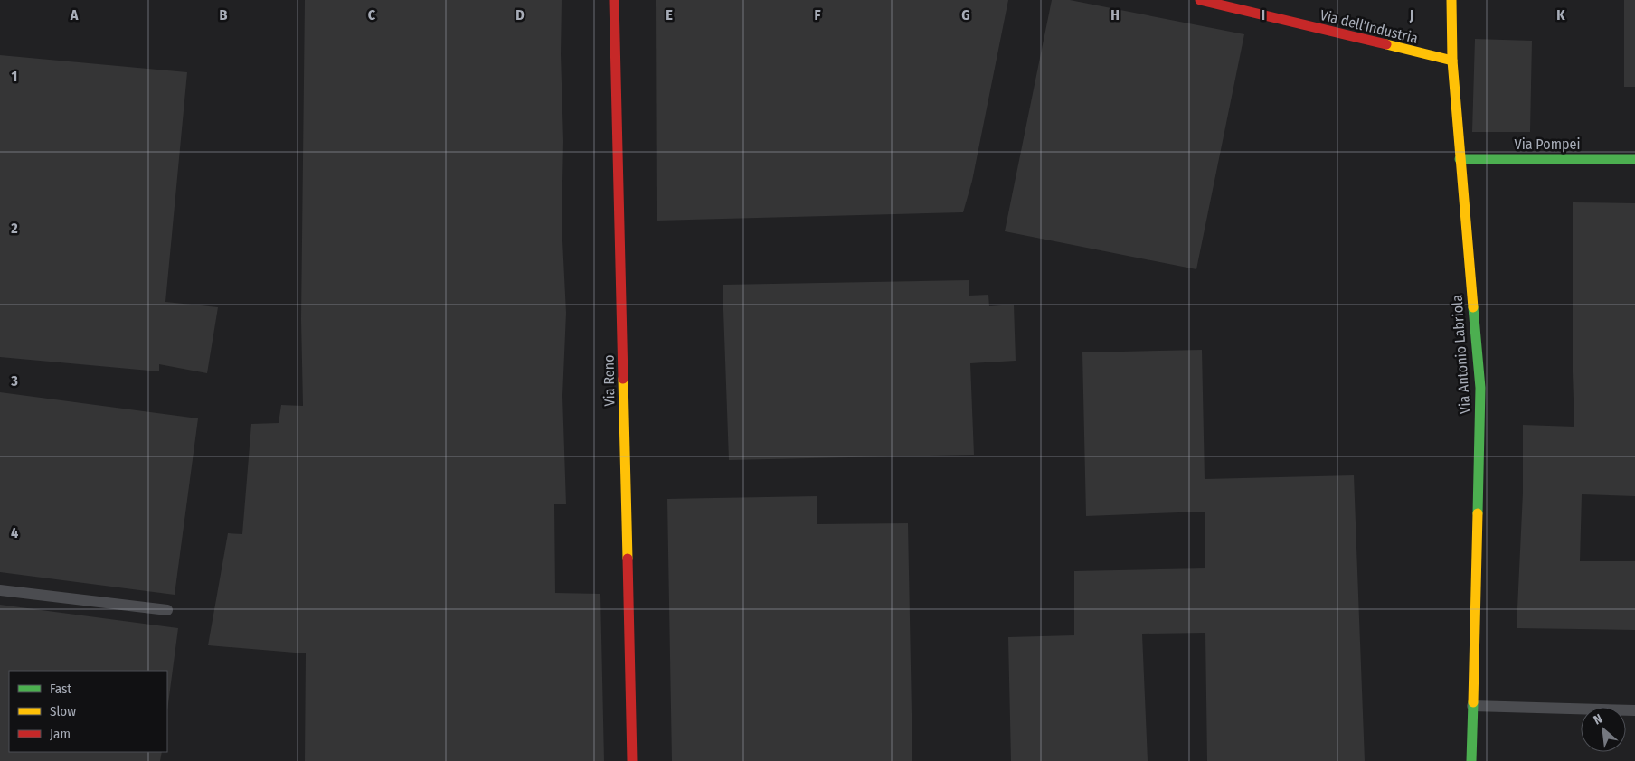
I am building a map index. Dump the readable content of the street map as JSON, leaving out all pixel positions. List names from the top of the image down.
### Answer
{
  "streets": {
    "street": [
      "Via dell'Industria",
      "Via Pompei",
      "Via Antonio Labriola",
      "Via Reno"
    ]
  },
  "crossings": [
    ["Via dell'Industria", "Via Antonio Labriola"],
    ["Via Pompei", "Via Antonio Labriola"]
  ],
  "legend": ["Fast", "Slow", "Jam"],
  "north": "top left",
  "grid": {
    "columns": [
      "A",
      "B",
      "C",
      "D",
      "E",
      "F",
      "G",
      "H",
      "I",
      "J",
      "K"
    ],
    "rows": [
      "1",
      "2",
      "3",
      "4"
    ]
  }
}
